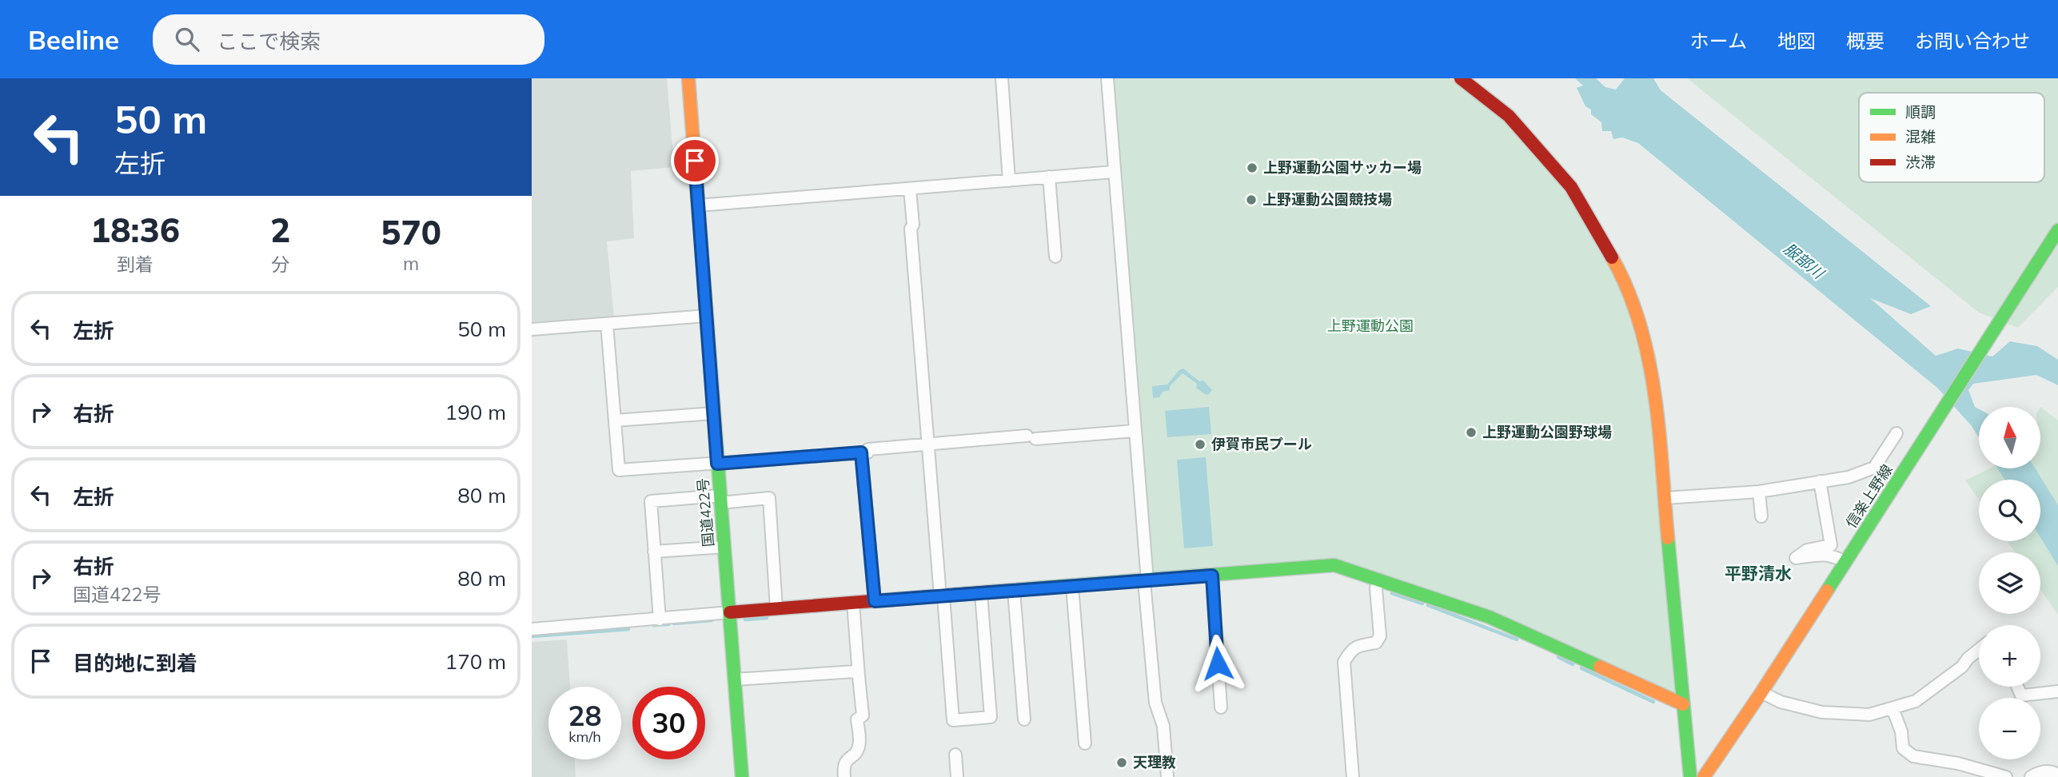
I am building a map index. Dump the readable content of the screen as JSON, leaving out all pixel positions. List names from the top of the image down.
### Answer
{
  "streets": {
    "main road": ["信楽上野線", "国道422号"]
  },
  "districts": ["平野清水"],
  "water": ["服部川"],
  "parks": ["上野運動公園"],
  "places": [
    "上野運動公園サッカー場",
    "上野運動公園競技場",
    "上野運動公園野球場",
    "伊賀市民プール",
    "天理教"
  ],
  "legend": ["順調", "混雑", "渋滞"],
  "north": "top",
  "page": {
    "header": "Beeline",
    "search": "ここで検索",
    "nav": [
      "ホーム",
      "地図",
      "概要",
      "お問い合わせ"
    ],
    "turn": ["50 m", "左折"],
    "eta": [
      "18:36",
      "到着",
      "2",
      "分",
      "570",
      "m"
    ],
    "list": [
      {
        "name": "左折",
        "value": "50 m"
      },
      {
        "name": "右折",
        "value": "190 m"
      },
      {
        "name": "左折",
        "value": "80 m"
      },
      {
        "name": "右折",
        "note": "国道422号",
        "value": "80 m"
      },
      {
        "name": "目的地に到着",
        "value": "170 m"
      }
    ],
    "map_buttons": ["+", "−"],
    "speed": "28 km/h",
    "limit": "30"
  }
}
